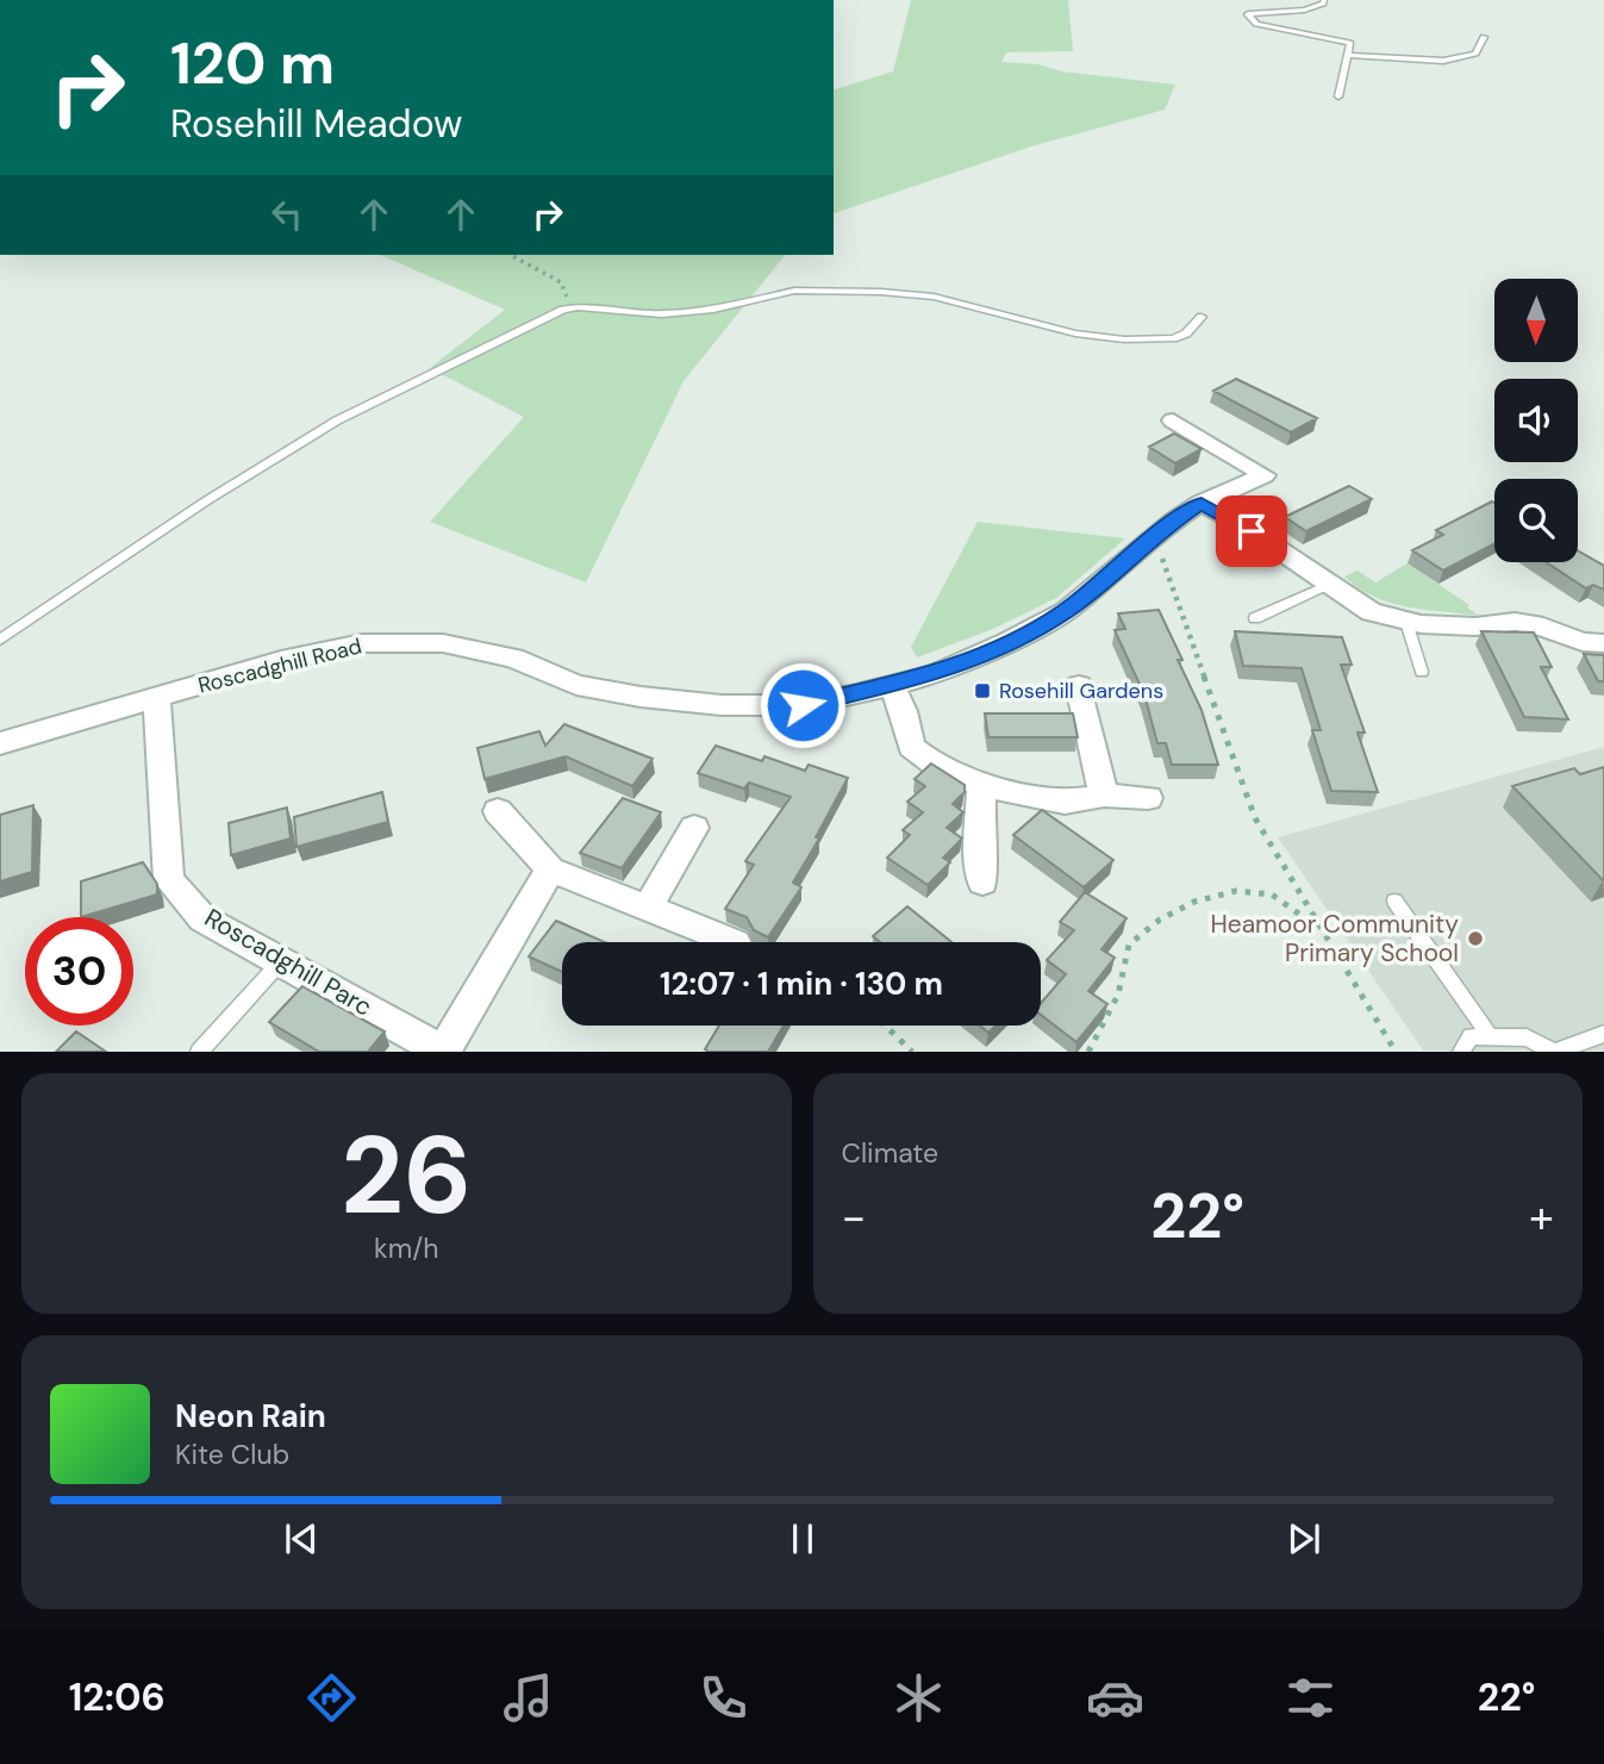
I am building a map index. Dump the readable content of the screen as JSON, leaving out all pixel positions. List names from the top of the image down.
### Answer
{
  "streets": {
    "street": ["Roscadghill Road", "Roscadghill Parc"]
  },
  "crossings": [
    ["Roscadghill Road", "Roscadghill Parc"]
  ],
  "places": {
    "transit": ["Rosehill Gardens"],
    "other": ["Heamoor Community Primary School"]
  },
  "north": "bottom",
  "page": {
    "turn": ["120 m", "Rosehill Meadow"],
    "limit": "30",
    "trip": "12:07 · 1 min · 130 m",
    "tile": [
      ["26", "km/h"],
      "Climate"
    ],
    "heat": ["−", "22°", "+"],
    "song": ["Neon Rain", "Kite Club"],
    "tabs": ["12:06", "22°"]
  }
}
